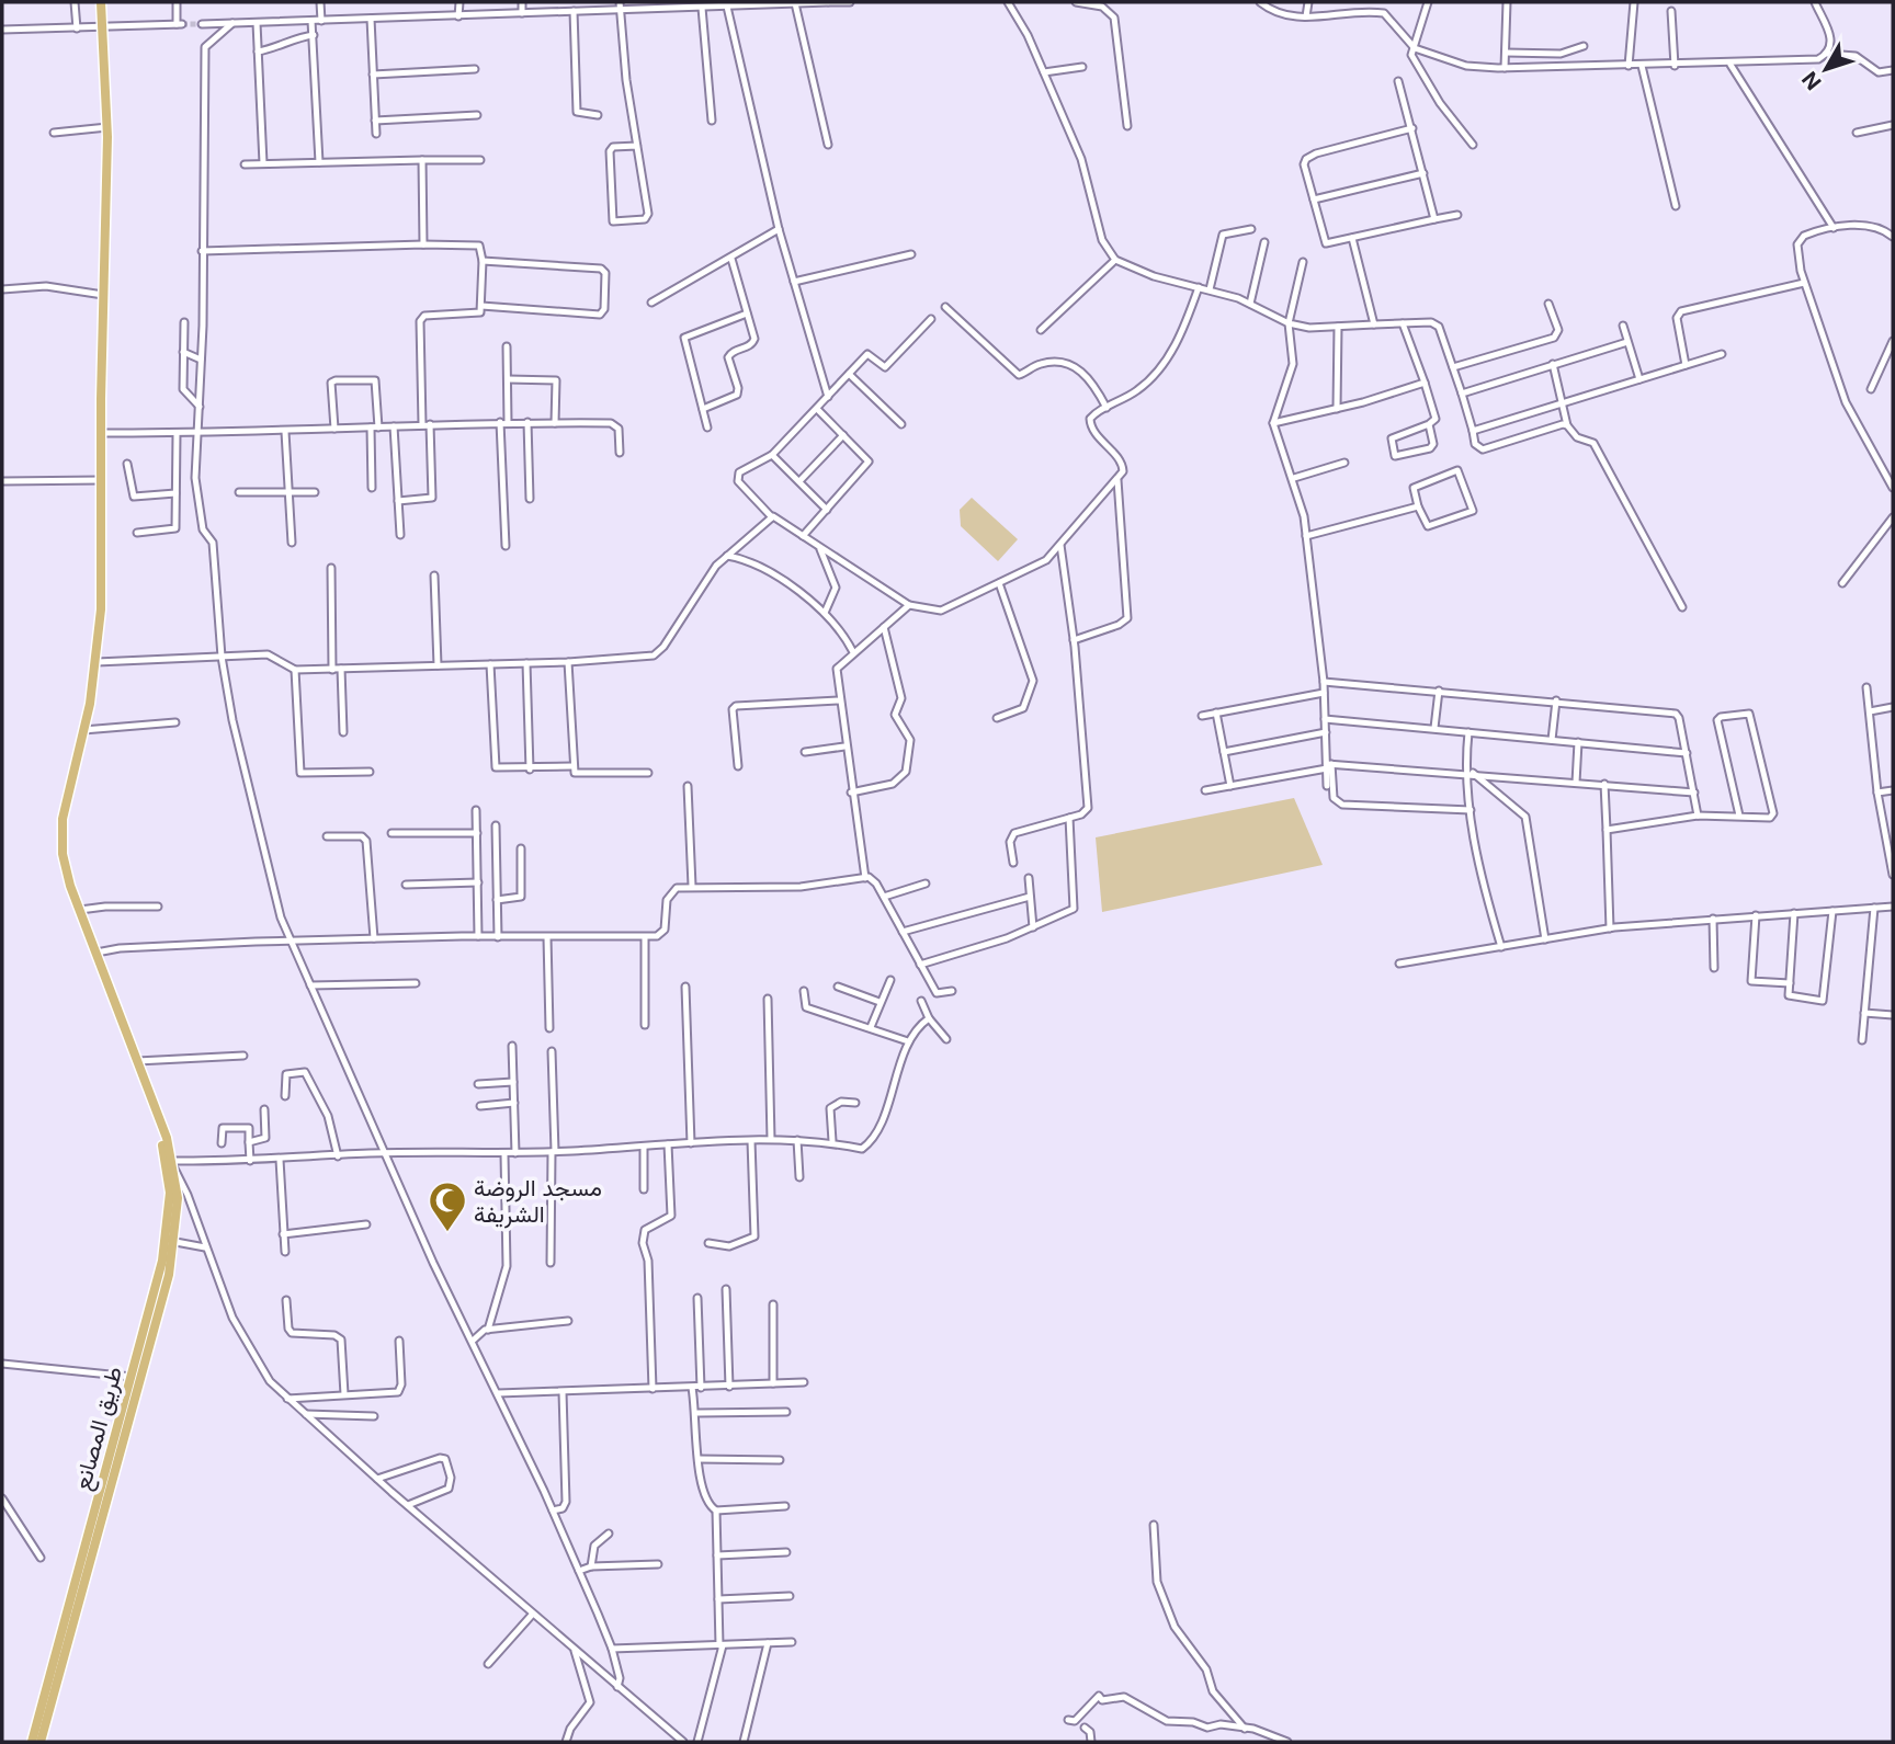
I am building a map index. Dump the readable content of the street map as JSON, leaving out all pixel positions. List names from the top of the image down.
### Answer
{
  "streets": {
    "main road": ["طريق المصانع"]
  },
  "places": {
    "mosque": ["مسجد الروضة الشريفة"]
  },
  "north": "bottom left"
}
